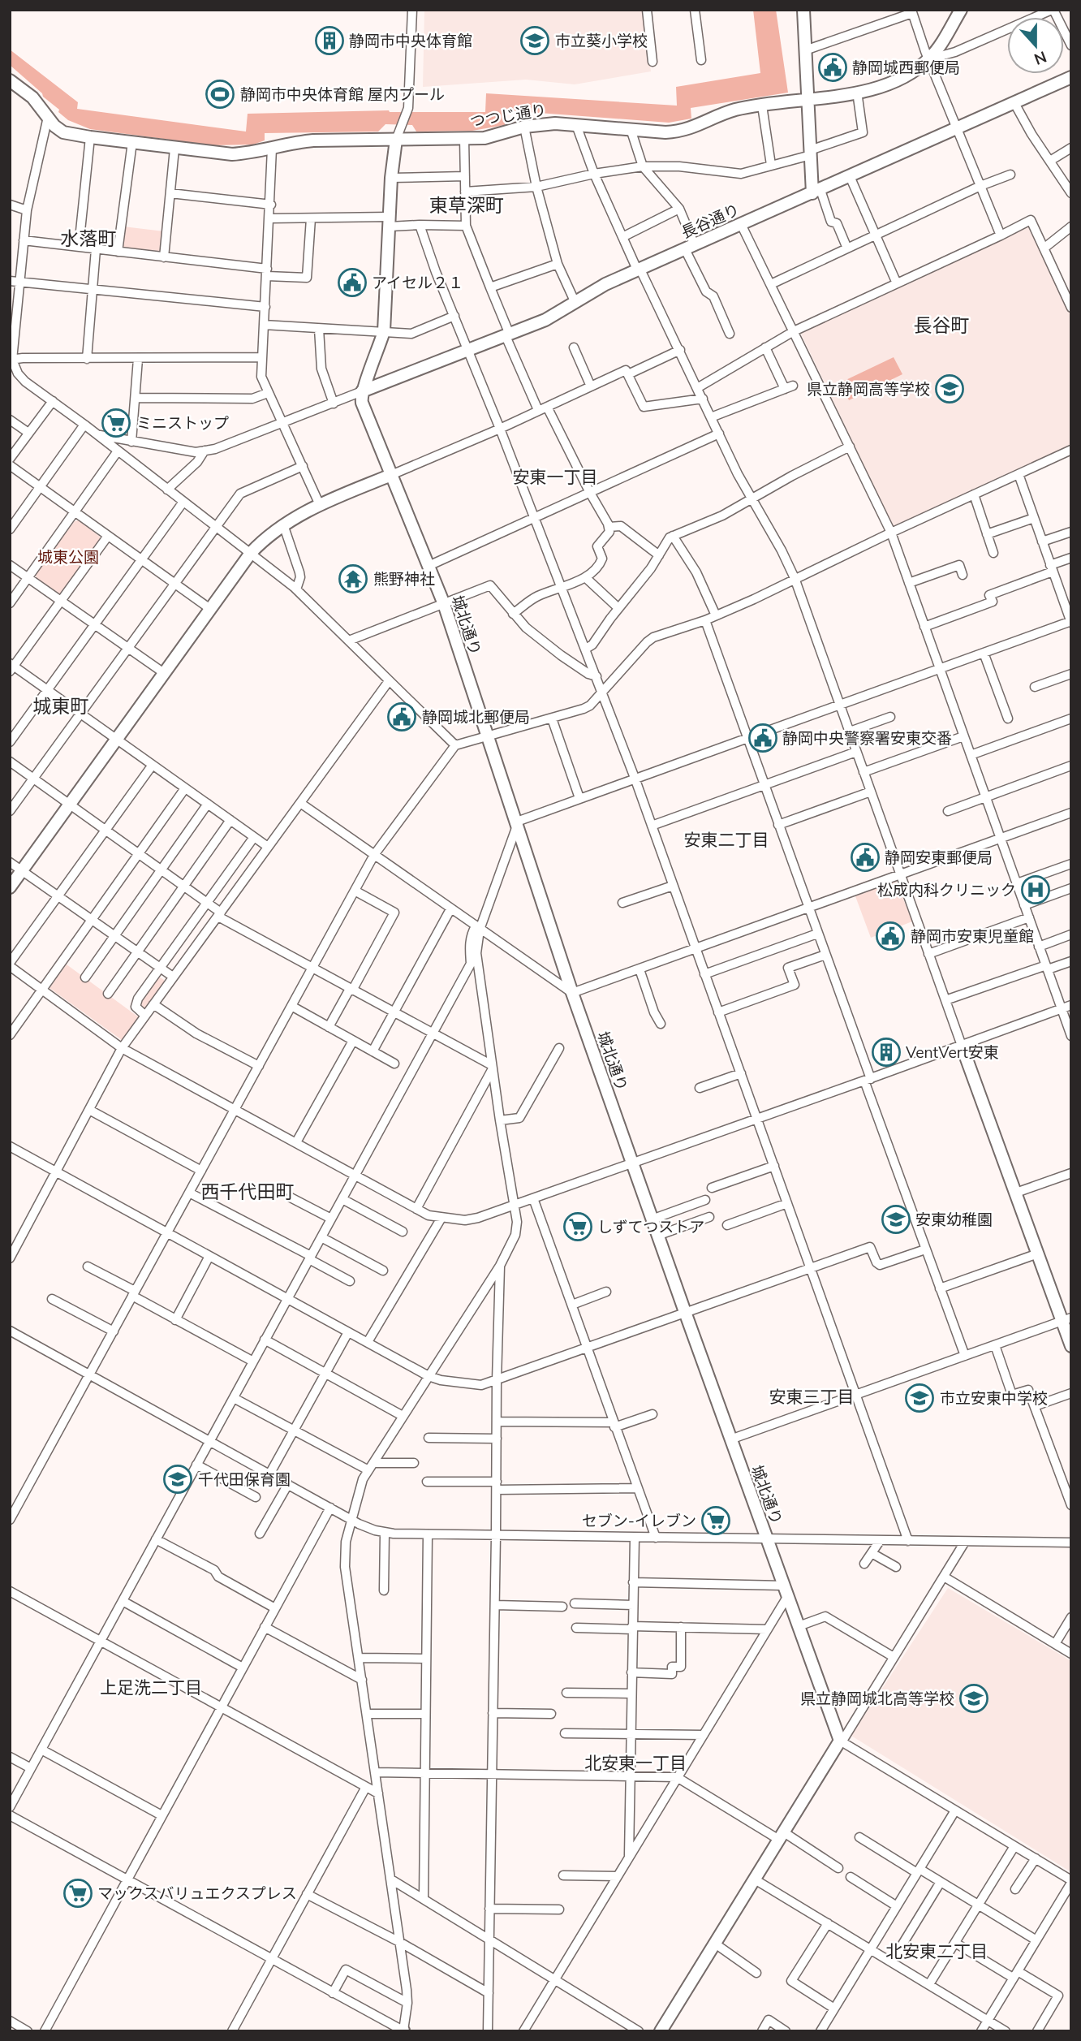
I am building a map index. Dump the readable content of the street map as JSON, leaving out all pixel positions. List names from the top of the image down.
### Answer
{
  "streets": {
    "street": ["つつじ通り", "長谷通り", "城北通り"]
  },
  "crossings": [
    ["長谷通り", "城北通り"]
  ],
  "districts": [
    "東草深町",
    "水落町",
    "長谷町",
    "安東一丁目",
    "城東町",
    "安東二丁目",
    "西千代田町",
    "安東三丁目",
    "上足洗二丁目",
    "北安東一丁目",
    "北安東二丁目"
  ],
  "parks": ["城東公園"],
  "places": {
    "building": ["静岡市中央体育館", "VentVert安東"],
    "school or university": [
      "市立葵小学校",
      "県立静岡高等学校",
      "安東幼稚園",
      "市立安東中学校",
      "千代田保育園",
      "県立静岡城北高等学校"
    ],
    "public building": [
      "静岡城西郵便局",
      "アイセル２１",
      "静岡城北郵便局",
      "静岡中央警察署安東交番",
      "静岡安東郵便局",
      "静岡市安東児童館"
    ],
    "sports": ["静岡市中央体育館 屋内プール"],
    "supermarket": [
      "ミニストップ",
      "しずてつストア",
      "セブン-イレブン",
      "マックスバリュエクスプレス"
    ],
    "temple": ["熊野神社"],
    "hospital": ["松成内科クリニック"]
  },
  "north": "bottom"
}
